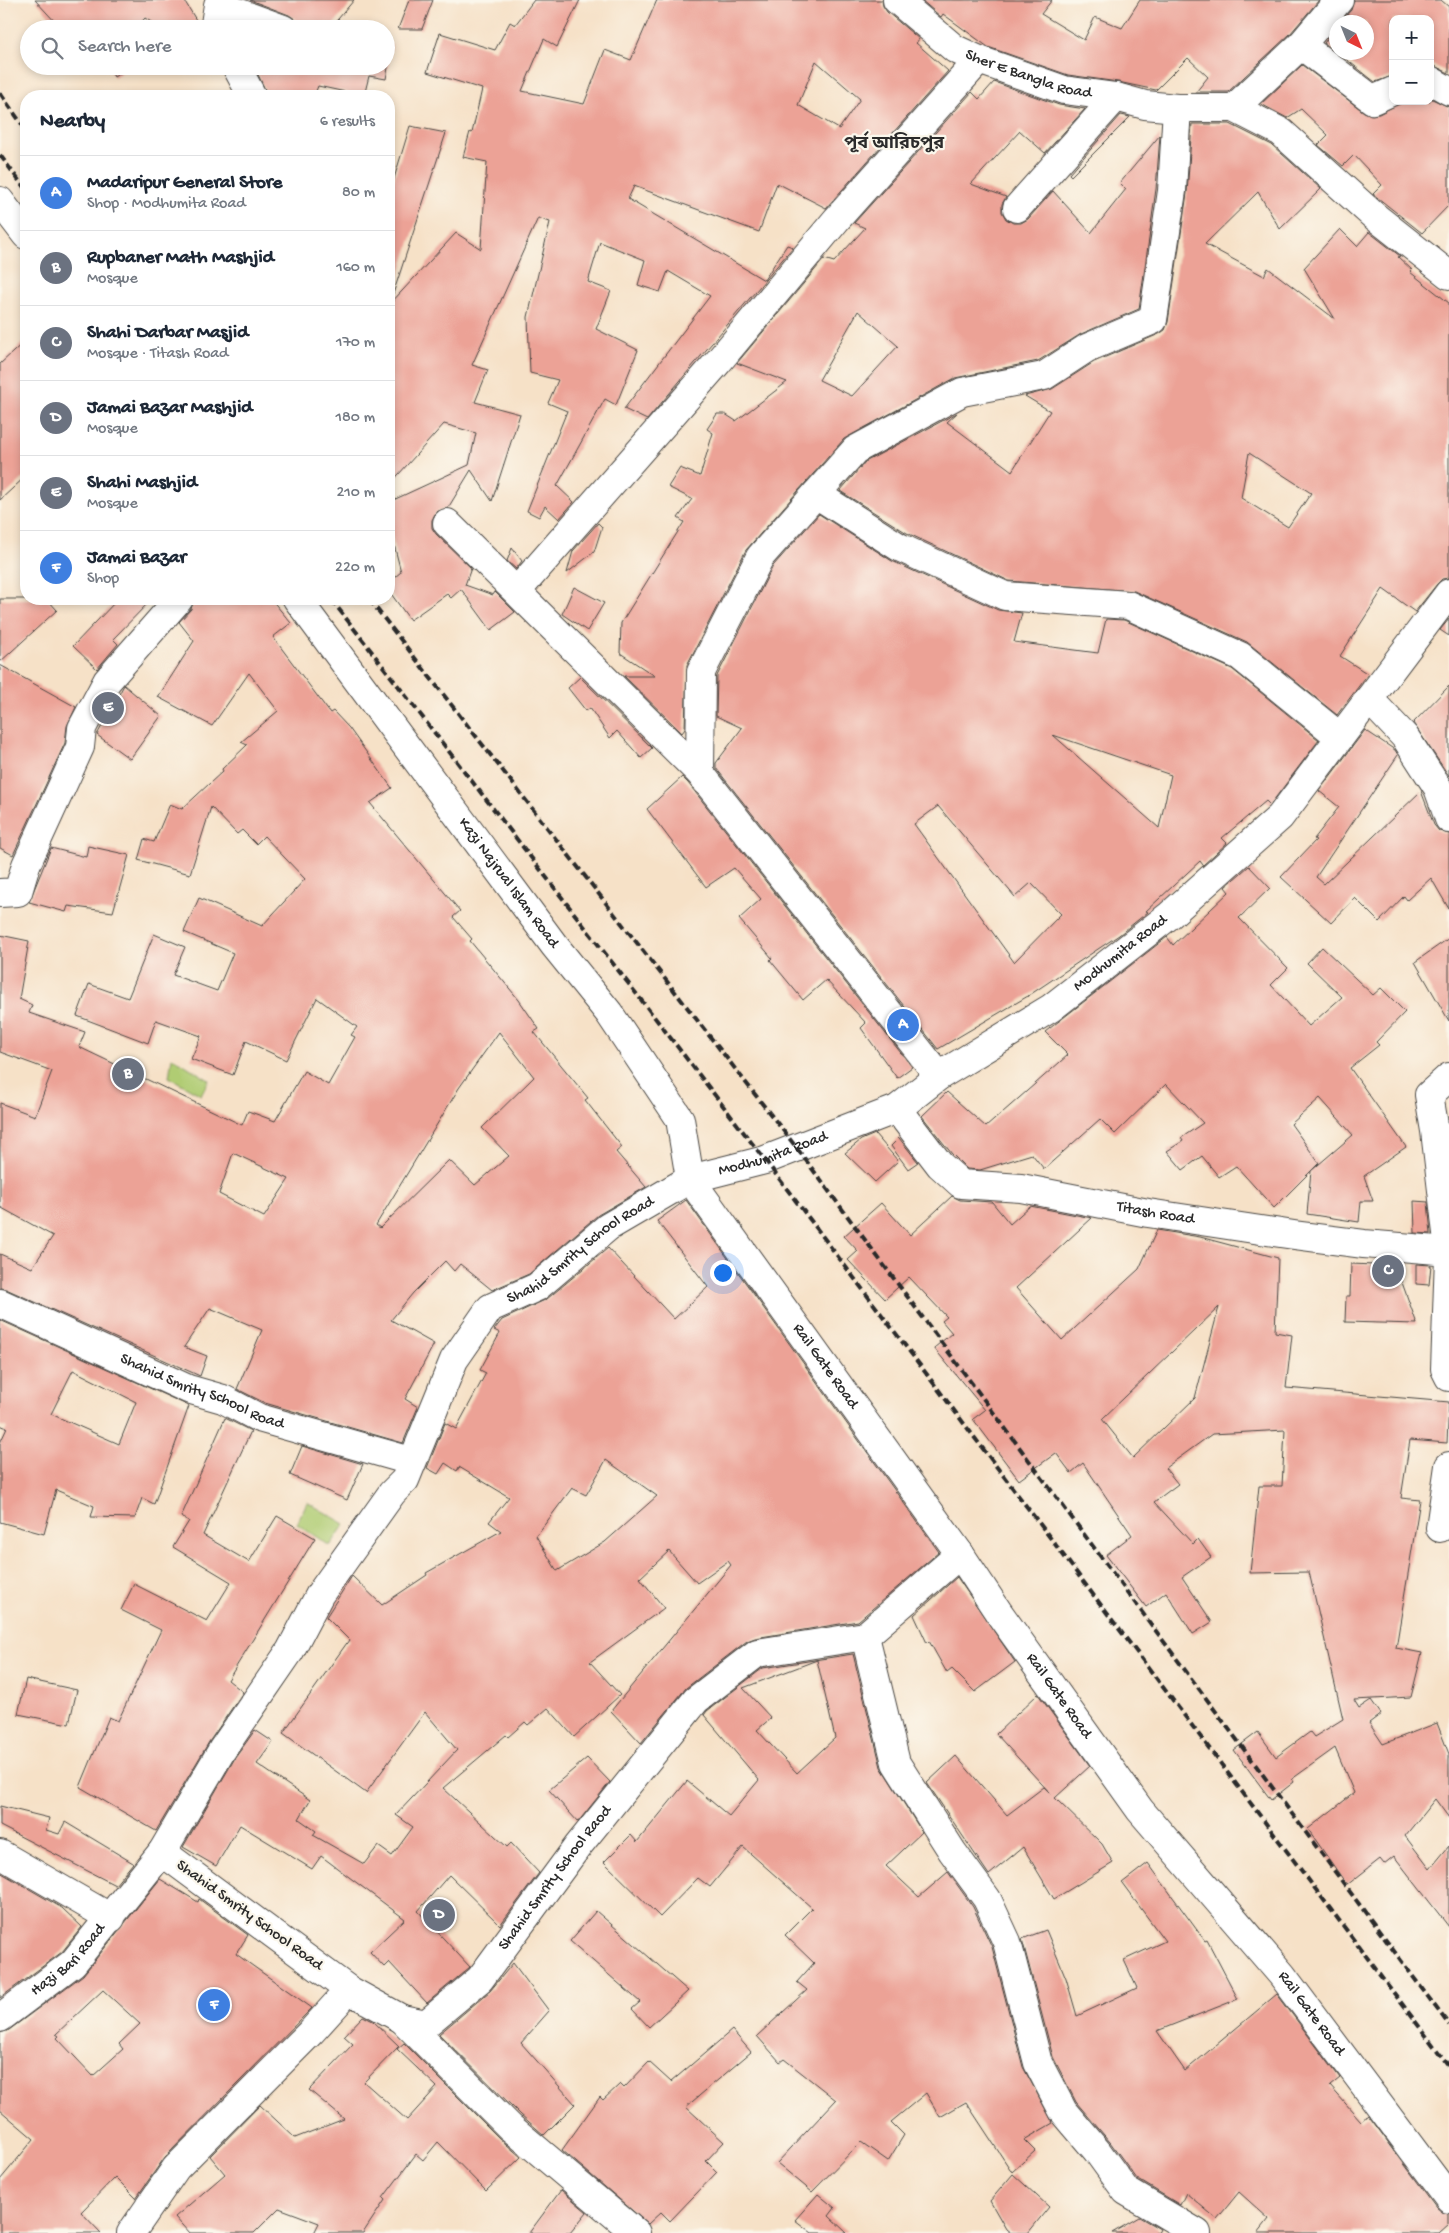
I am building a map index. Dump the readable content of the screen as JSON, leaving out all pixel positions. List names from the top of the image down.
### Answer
{
  "streets": {
    "street": [
      "Sher E Bangla Road",
      "Kazi Najrual Islam Road",
      "Modhumita Road",
      "Titash Road",
      "Shahid Smrity School Road",
      "Rail Gate Road",
      "Shahid Smrity School Raod",
      "Hazi Bari Road"
    ]
  },
  "crossings": [
    ["Kazi Najrual Islam Road", "Modhumita Road"],
    ["Kazi Najrual Islam Road", "Shahid Smrity School Road"],
    ["Kazi Najrual Islam Road", "Rail Gate Road"],
    ["Modhumita Road", "Titash Road"],
    ["Modhumita Road", "Shahid Smrity School Road"],
    ["Modhumita Road", "Rail Gate Road"],
    ["Shahid Smrity School Road", "Rail Gate Road"],
    ["Shahid Smrity School Road", "Shahid Smrity School Raod"],
    ["Shahid Smrity School Road", "Hazi Bari Road"]
  ],
  "districts": ["পূর্ব আরিচপুর"],
  "north": "bottom right",
  "page": {
    "map_buttons": ["+", "−"],
    "search": "Search here",
    "heading": ["Nearby", "6 results"],
    "list": [
      {
        "mark": "A",
        "name": "Madaripur General Store",
        "note": "Shop · Modhumita Road",
        "value": "80 m"
      },
      {
        "mark": "B",
        "name": "Rupbaner Math Mashjid",
        "note": "Mosque",
        "value": "160 m"
      },
      {
        "mark": "C",
        "name": "Shahi Darbar Masjid",
        "note": "Mosque · Titash Road",
        "value": "170 m"
      },
      {
        "mark": "D",
        "name": "Jamai Bazar Mashjid",
        "note": "Mosque",
        "value": "180 m"
      },
      {
        "mark": "E",
        "name": "Shahi Mashjid",
        "note": "Mosque",
        "value": "210 m"
      },
      {
        "mark": "F",
        "name": "Jamai Bazar",
        "note": "Shop",
        "value": "220 m"
      }
    ],
    "pins": [
      "E",
      "A",
      "B",
      "C",
      "D",
      "F"
    ]
  }
}
